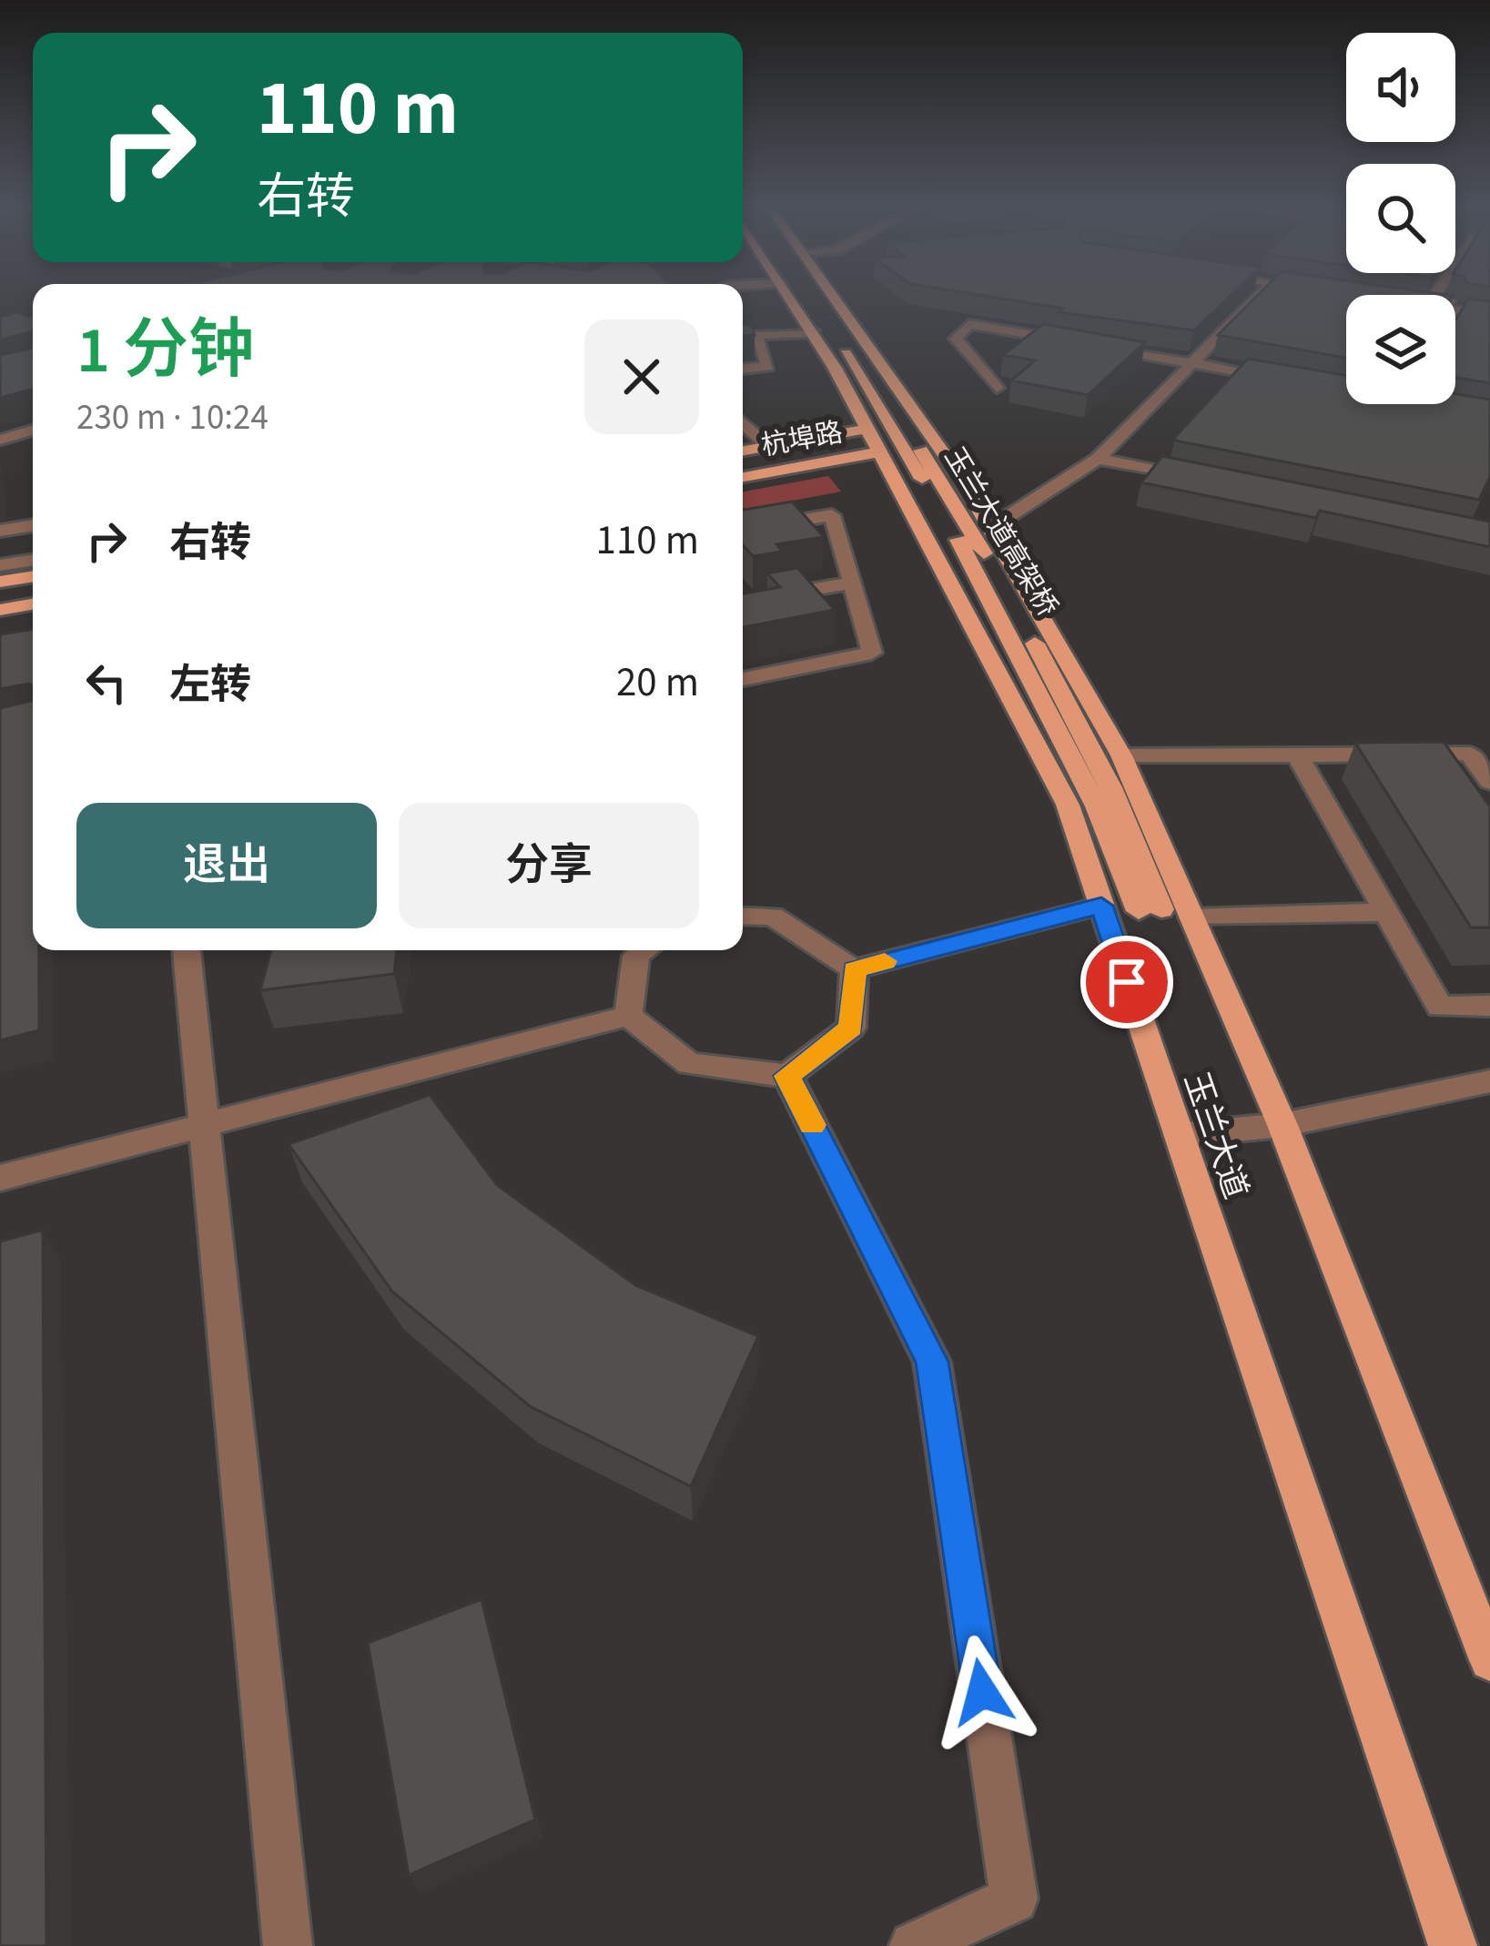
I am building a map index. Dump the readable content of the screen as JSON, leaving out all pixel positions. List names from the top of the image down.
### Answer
{
  "streets": {
    "main road": ["杭埠路", "玉兰大道高架桥", "玉兰大道"]
  },
  "crossings": [
    ["杭埠路", "玉兰大道"]
  ],
  "page": {
    "turn": ["110 m", "右转"],
    "heading": ["1 分钟", "230 m · 10:24"],
    "list": [
      {
        "name": "右转",
        "value": "110 m"
      },
      {
        "name": "左转",
        "value": "20 m"
      }
    ],
    "buttons": ["退出", "分享"]
  }
}
